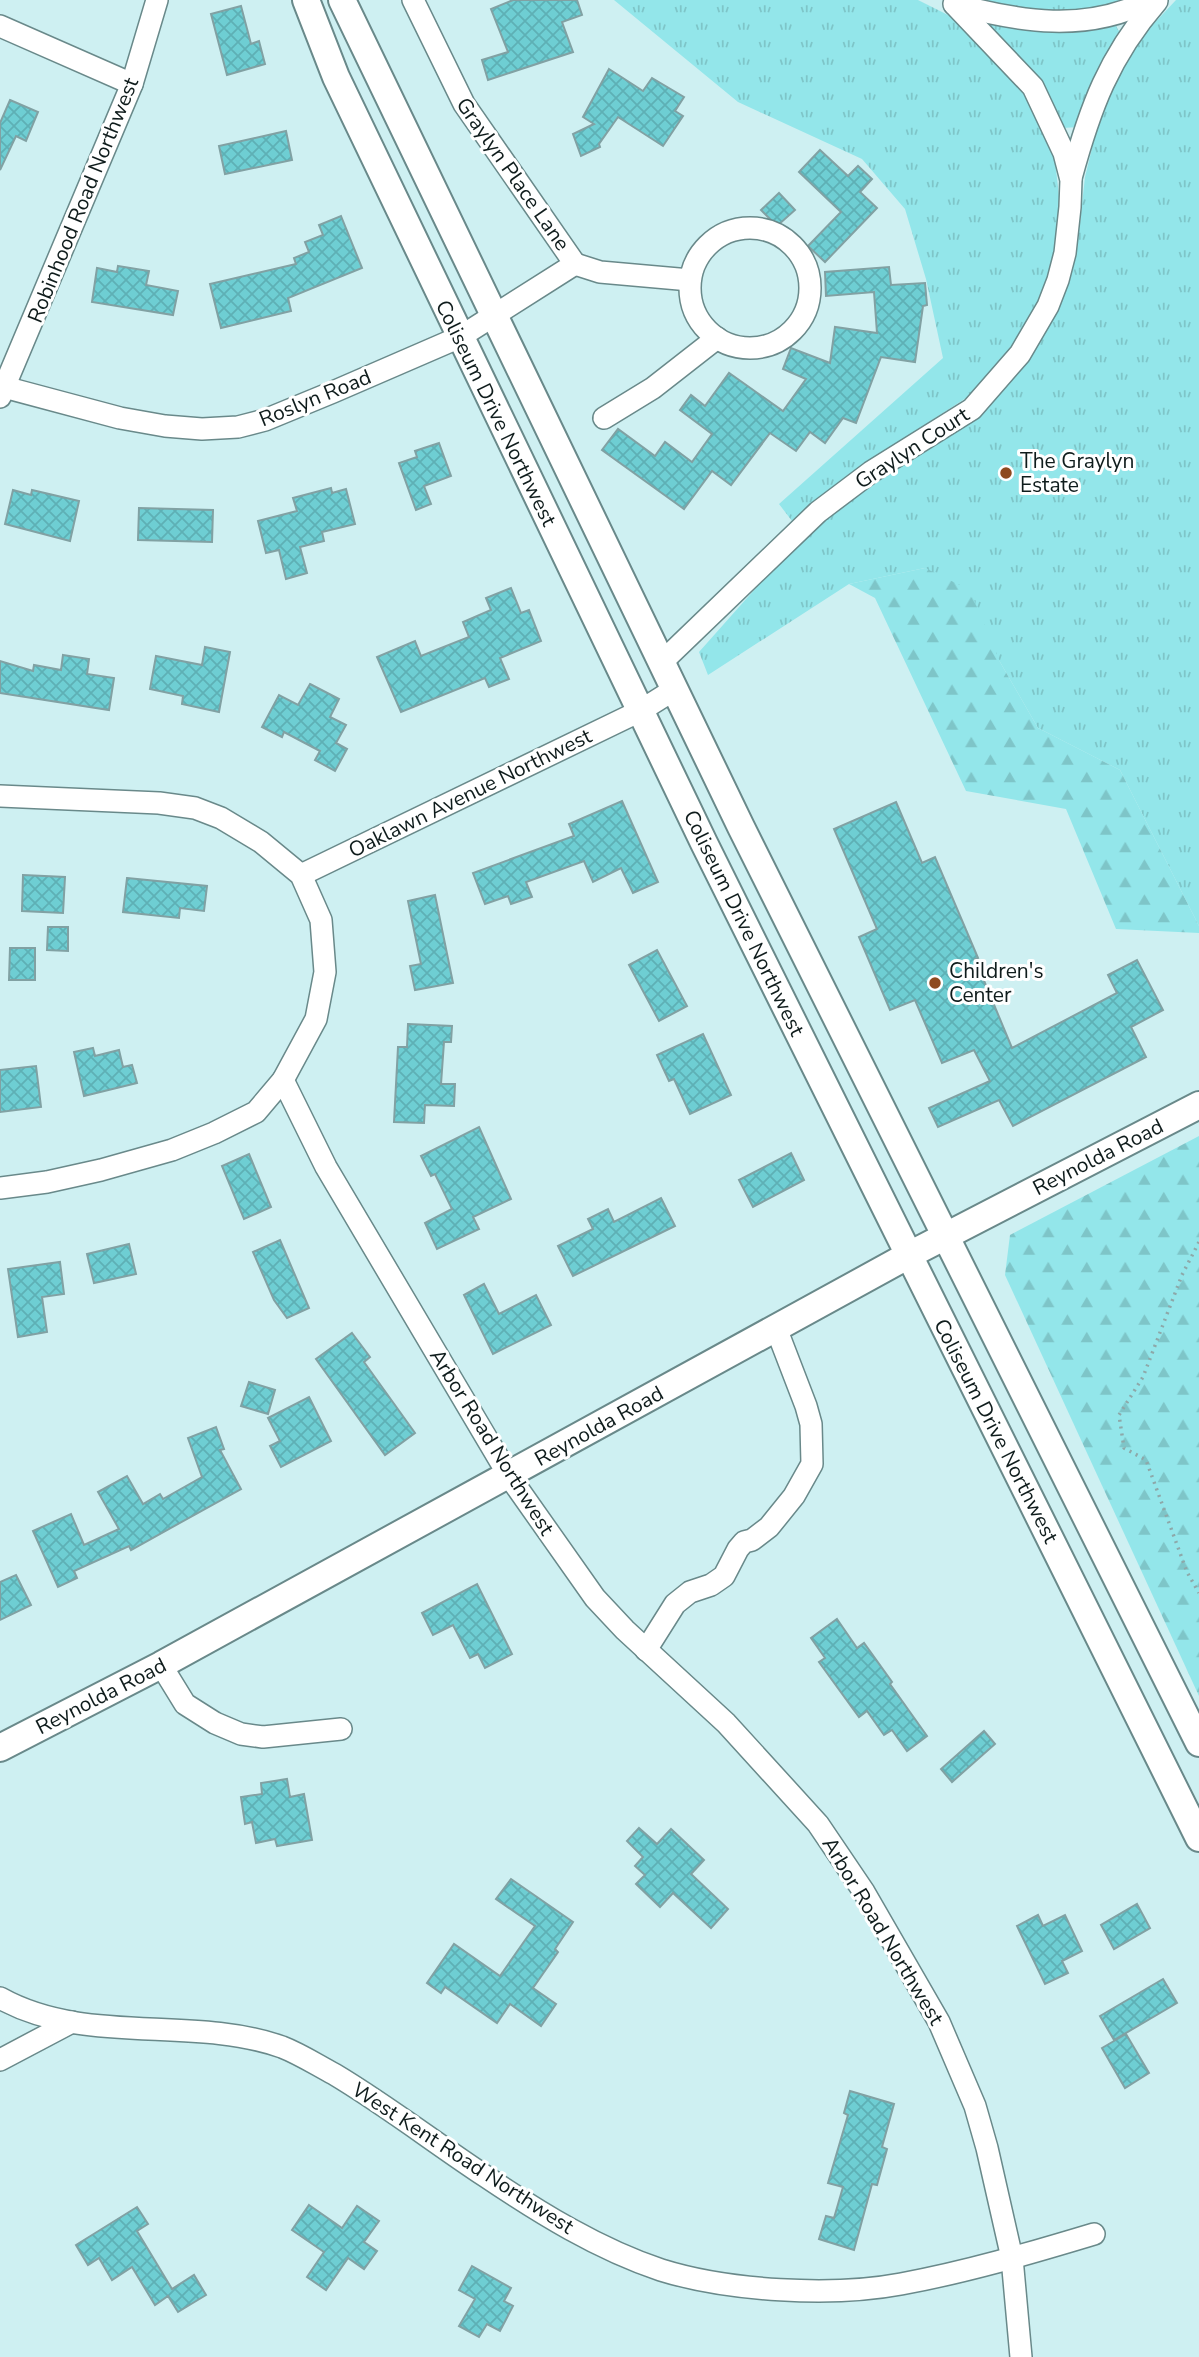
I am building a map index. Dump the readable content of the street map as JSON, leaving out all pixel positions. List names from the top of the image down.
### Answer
{
  "streets": {
    "main road": ["Coliseum Drive Northwest", "Reynolda Road"],
    "street": [
      "Graylyn Place Lane",
      "Robinhood Road Northwest",
      "Roslyn Road",
      "Graylyn Court",
      "Oaklawn Avenue Northwest",
      "Arbor Road Northwest",
      "West Kent Road Northwest"
    ]
  },
  "crossings": [
    ["Graylyn Place Lane", "Roslyn Road"],
    ["Graylyn Place Lane", "Coliseum Drive Northwest"],
    ["Robinhood Road Northwest", "Roslyn Road"],
    ["Roslyn Road", "Coliseum Drive Northwest"],
    ["Coliseum Drive Northwest", "Graylyn Court"],
    ["Coliseum Drive Northwest", "Oaklawn Avenue Northwest"],
    ["Coliseum Drive Northwest", "Reynolda Road"],
    ["Reynolda Road", "Arbor Road Northwest"],
    ["Arbor Road Northwest", "West Kent Road Northwest"]
  ],
  "places": ["The Graylyn Estate", "Children's Center"]
}
